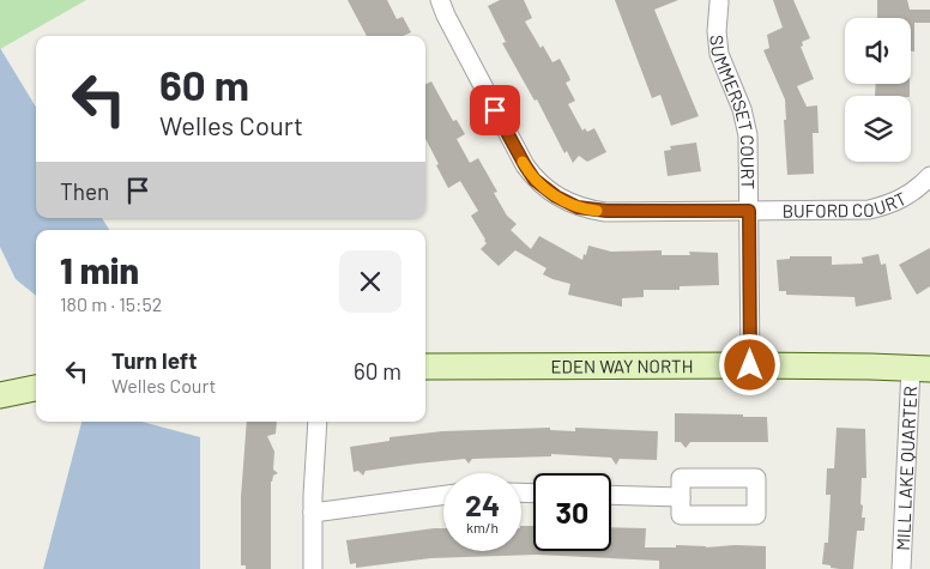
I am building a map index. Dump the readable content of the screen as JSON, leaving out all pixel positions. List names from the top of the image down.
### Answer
{
  "streets": {
    "street": [
      "SUMMERSET COURT",
      "BUFORD COURT",
      "EDEN WAY NORTH",
      "MILL LAKE QUARTER"
    ]
  },
  "crossings": [
    ["SUMMERSET COURT", "BUFORD COURT"],
    ["SUMMERSET COURT", "EDEN WAY NORTH"],
    ["EDEN WAY NORTH", "MILL LAKE QUARTER"]
  ],
  "page": {
    "turn": ["60 m", "Welles Court"],
    "then": "Then",
    "heading": ["1 min", "180 m · 15:52"],
    "list": [
      {
        "name": "Turn left",
        "note": "Welles Court",
        "value": "60 m"
      }
    ],
    "speed": "24 km/h",
    "limit": "30"
  }
}
